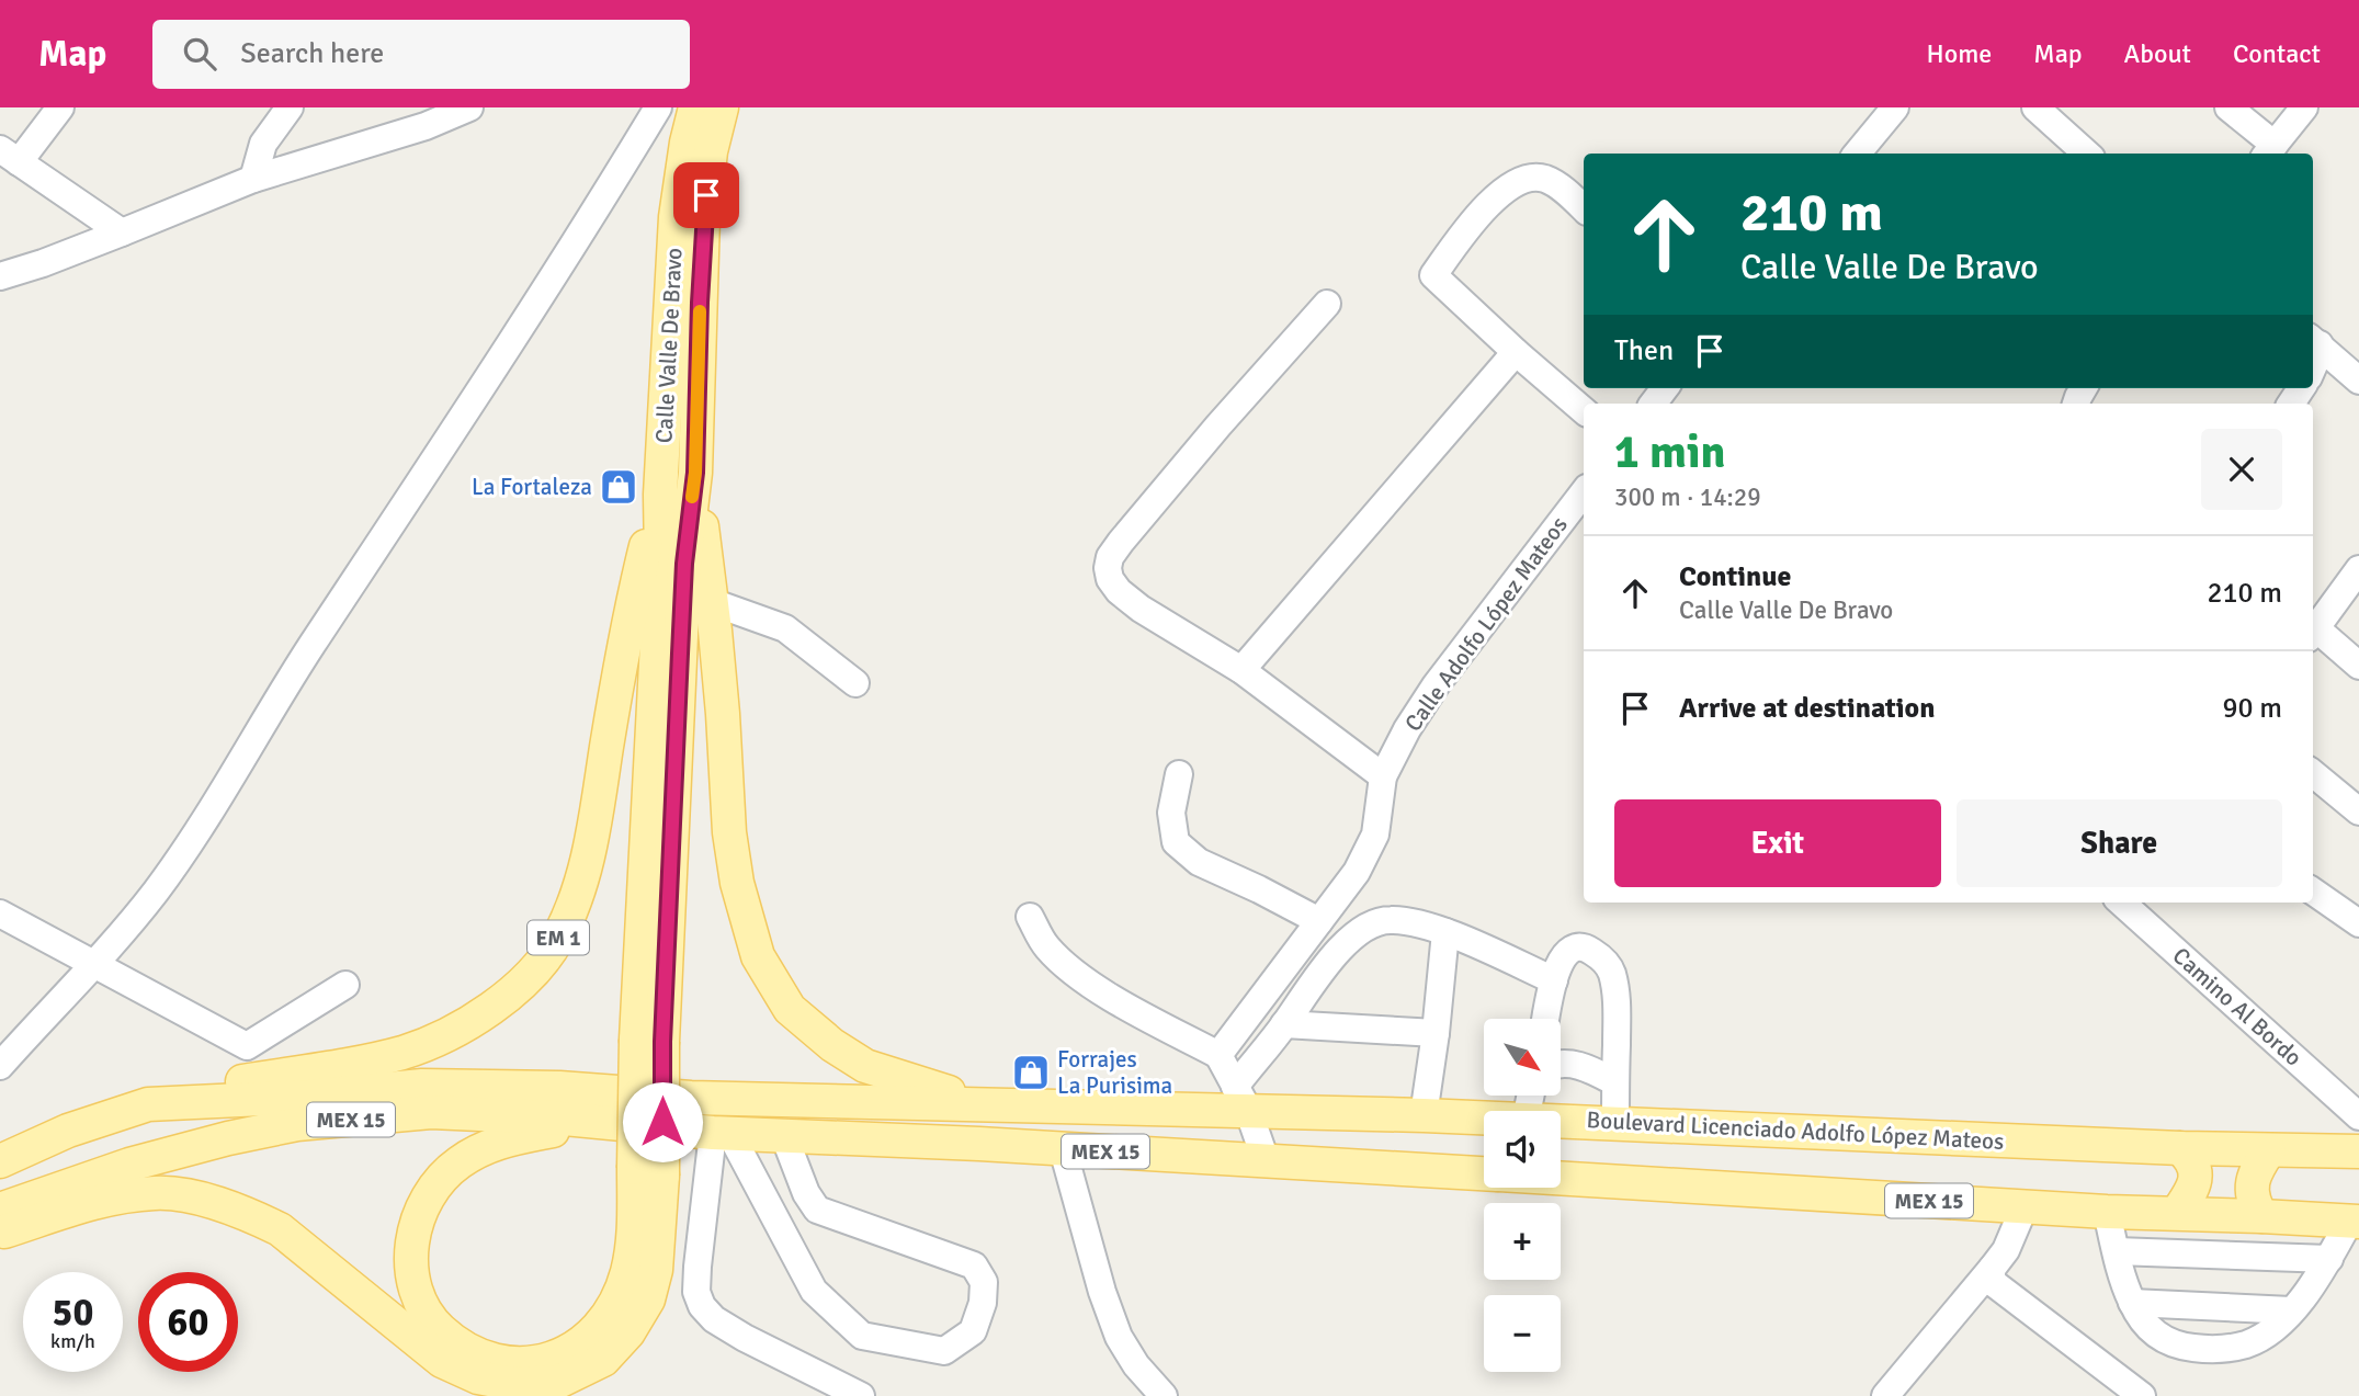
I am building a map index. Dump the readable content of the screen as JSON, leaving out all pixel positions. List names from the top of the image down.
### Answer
{
  "streets": {
    "main road": [
      "Calle Valle De Bravo",
      "EM 1",
      "MEX 15",
      "Boulevard Licenciado Adolfo López Mateos"
    ],
    "street": ["Calle Adolfo López Mateos", "Camino Al Bordo"]
  },
  "crossings": [
    ["Calle Valle De Bravo", "EM 1"],
    ["EM 1", "MEX 15"],
    ["EM 1", "Boulevard Licenciado Adolfo López Mateos"]
  ],
  "places": {
    "shop": ["La Fortaleza", "Forrajes La Purisima"]
  },
  "north": "bottom right",
  "page": {
    "header": "Map",
    "search": "Search here",
    "nav": [
      "Home",
      "Map",
      "About",
      "Contact"
    ],
    "turn": ["210 m", "Calle Valle De Bravo"],
    "then": "Then",
    "heading": ["1 min", "300 m · 14:29"],
    "list": [
      {
        "name": "Continue",
        "note": "Calle Valle De Bravo",
        "value": "210 m"
      },
      {
        "name": "Arrive at destination",
        "value": "90 m"
      }
    ],
    "buttons": ["Exit", "Share"],
    "map_buttons": ["+", "−"],
    "speed": "50 km/h",
    "limit": "60"
  }
}
